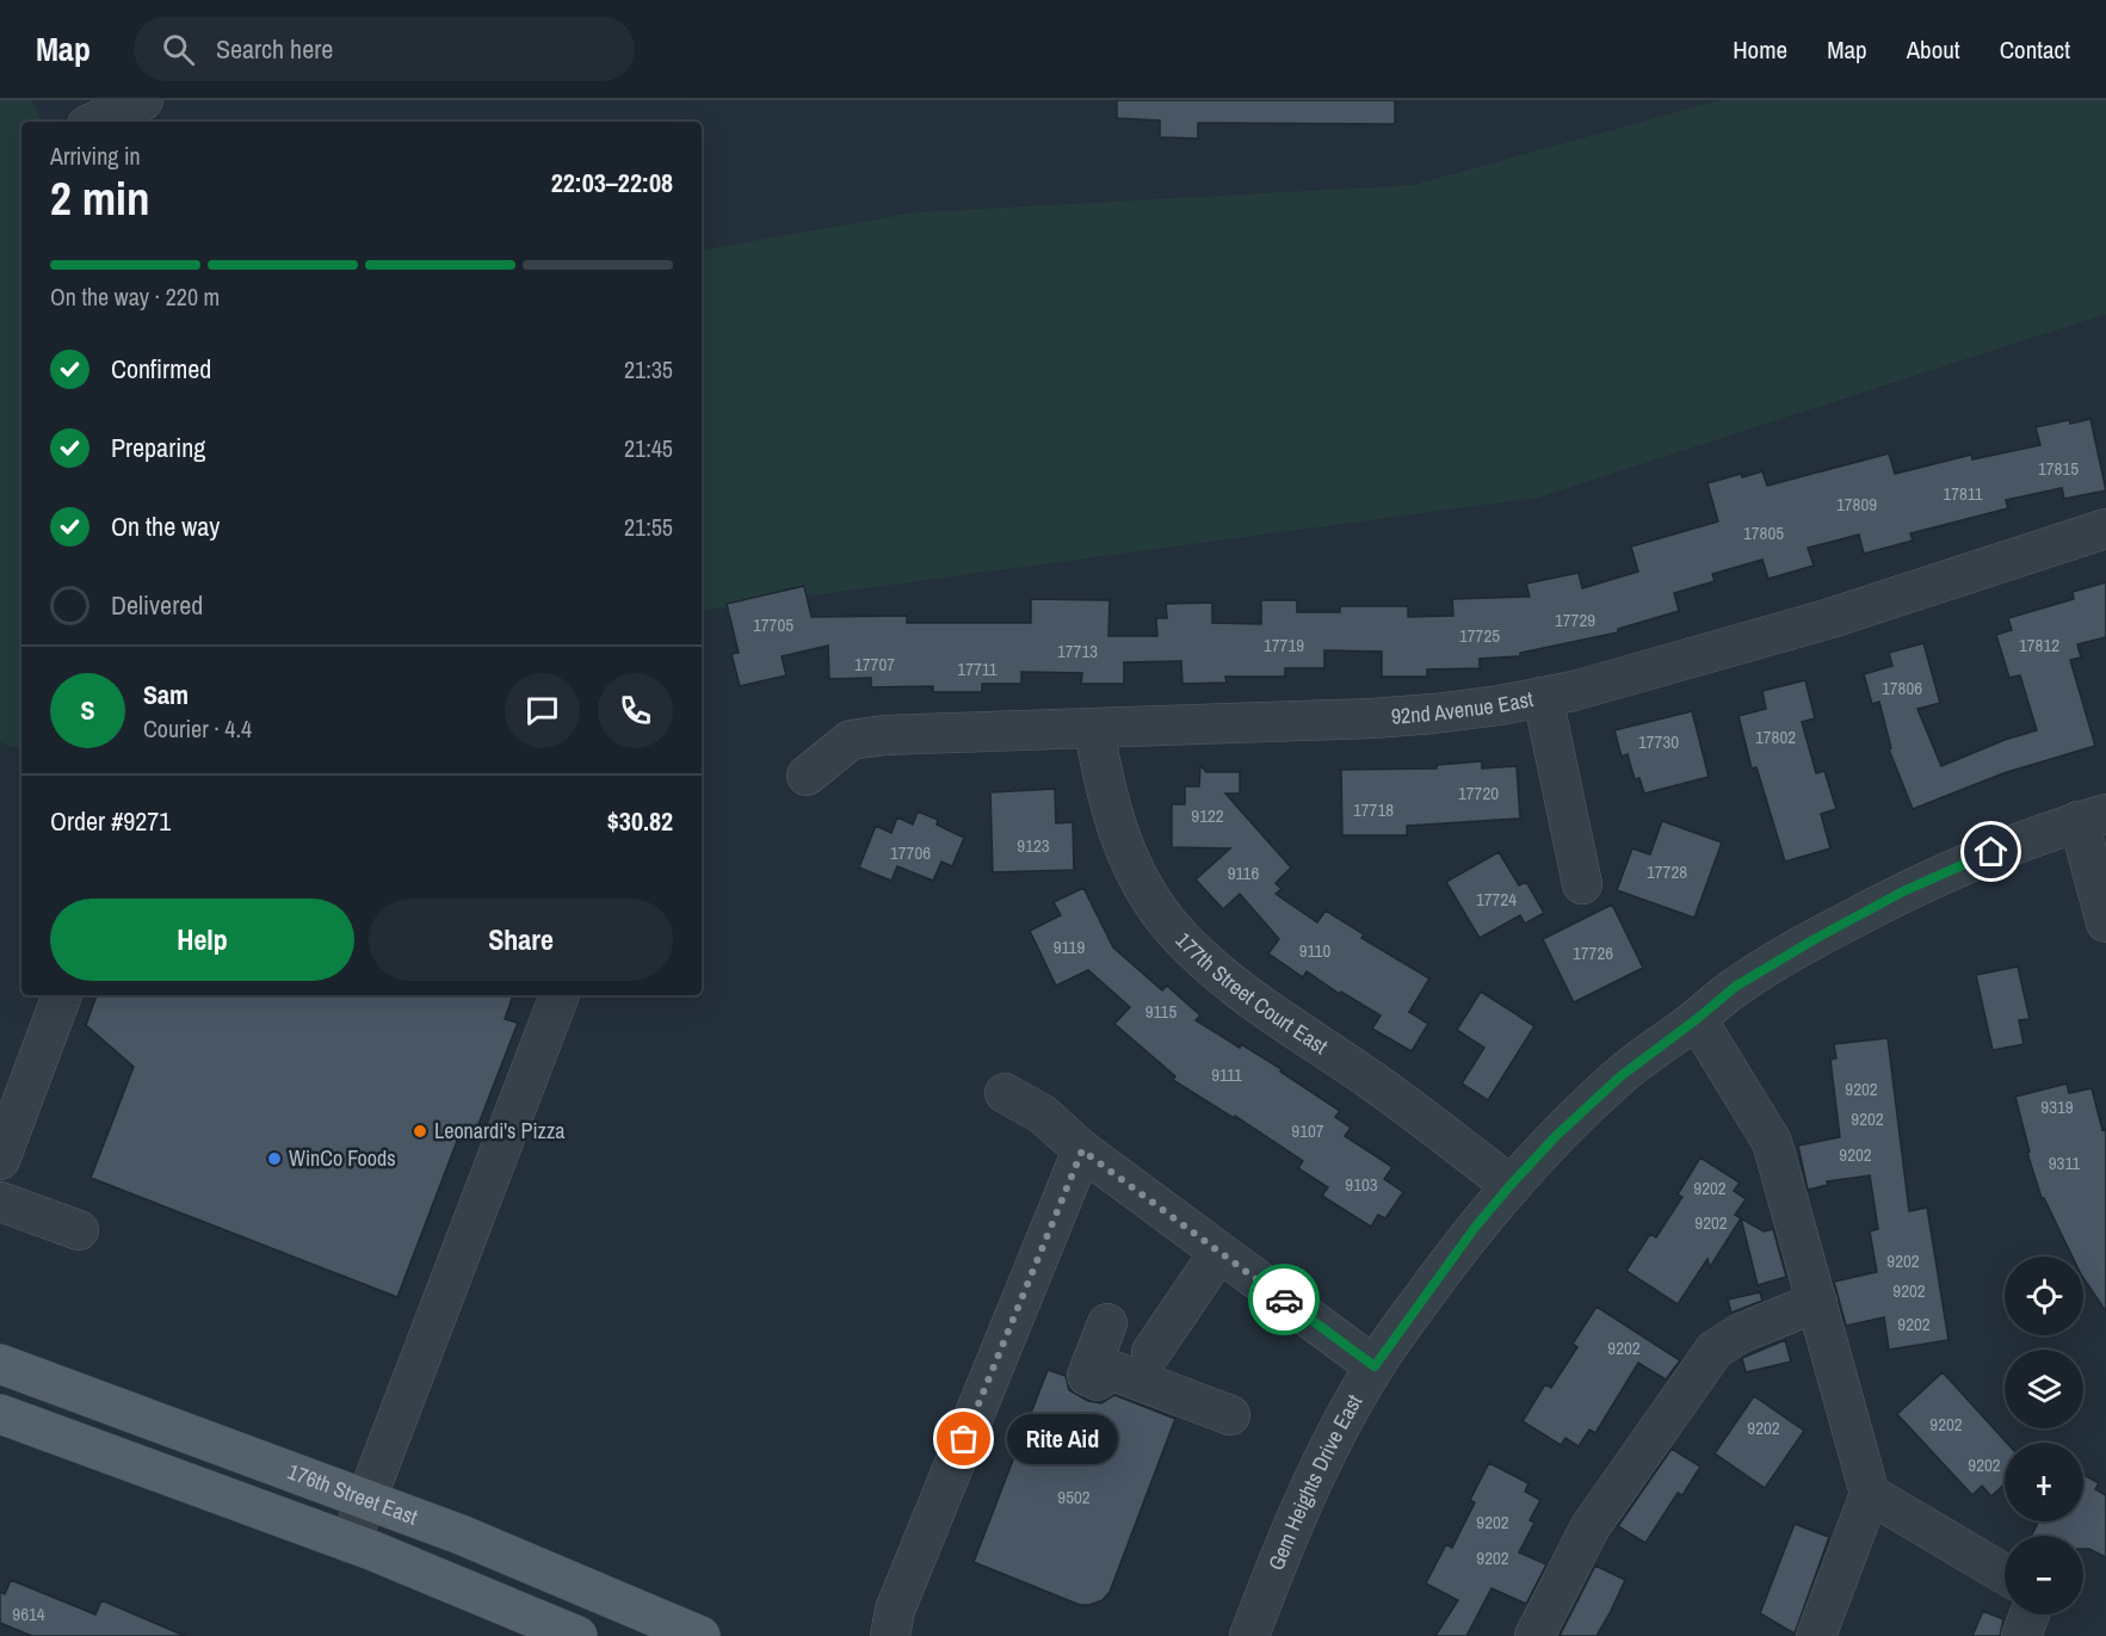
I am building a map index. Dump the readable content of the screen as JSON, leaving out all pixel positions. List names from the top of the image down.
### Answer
{
  "streets": {
    "main road": ["176th Street East"],
    "street": ["92nd Avenue East", "177th Street Court East", "Gem Heights Drive East"]
  },
  "crossings": [
    ["92nd Avenue East", "177th Street Court East"],
    ["177th Street Court East", "Gem Heights Drive East"]
  ],
  "places": ["Leonardi's Pizza", "WinCo Foods", "Rite Aid"],
  "house_numbers": [
    "17815",
    "17811",
    "17809",
    "17805",
    "17729",
    "17705",
    "17725",
    "17719",
    "17812",
    "17713",
    "17707",
    "17711",
    "17806",
    "17802",
    "17730",
    "17720",
    "17718",
    "9122",
    "9123",
    "17706",
    "17728",
    "9116",
    "17724",
    "9119",
    "9110",
    "17726",
    "9115",
    "9111",
    "9202",
    "9319",
    "9202",
    "9107",
    "9202",
    "9311",
    "9103",
    "9202",
    "9202",
    "9202",
    "9202",
    "9202",
    "9202",
    "9202",
    "9202",
    "9202",
    "9502",
    "9202",
    "9202",
    "9614"
  ],
  "page": {
    "header": "Map",
    "search": "Search here",
    "nav": [
      "Home",
      "Map",
      "About",
      "Contact"
    ],
    "heading": ["2 min", "Arriving in", "22:03–22:08"],
    "panel": [
      "Sam",
      "Courier · 4.4",
      "Order #9271",
      "$30.82"
    ],
    "bar": "On the way · 220 m",
    "list": [
      ["Confirmed", "21:35"],
      ["Preparing", "21:45"],
      ["On the way", "21:55"],
      "Delivered"
    ],
    "round": "S",
    "buttons": ["Help", "Share"],
    "map_buttons": ["+", "−"],
    "bubble": "Rite Aid"
  }
}
